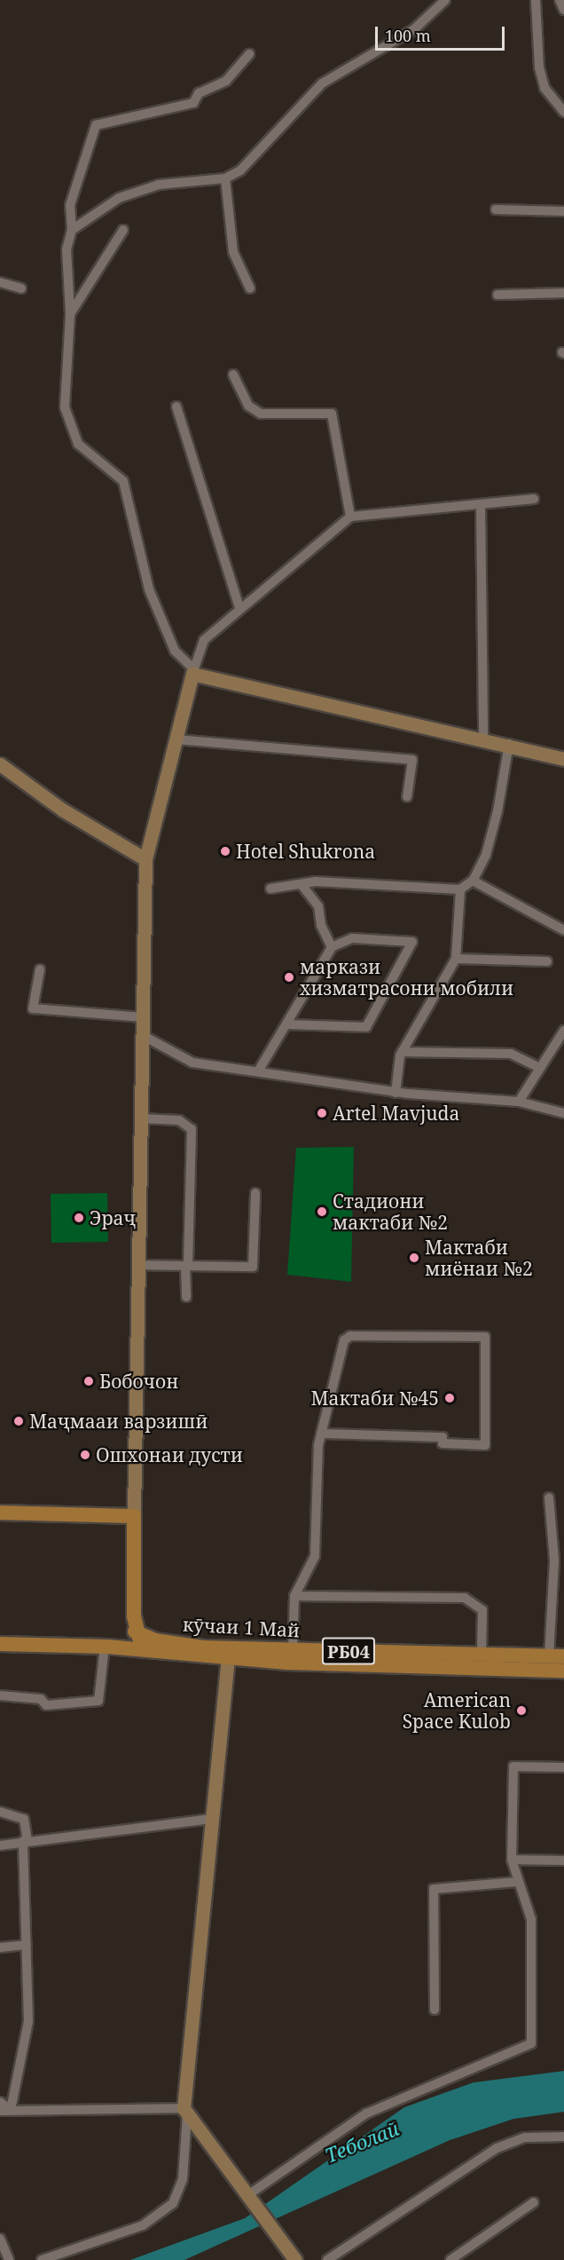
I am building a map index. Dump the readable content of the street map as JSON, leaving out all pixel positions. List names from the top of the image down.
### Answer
{
  "streets": {
    "main road": ["кӯчаи 1 Май", "РБ04"]
  },
  "crossings": [
    ["кӯчаи 1 Май", "РБ04"]
  ],
  "water": ["Теболай"],
  "places": [
    "Hotel Shukrona",
    "маркази хизматрасони мобили",
    "Artel Mavjuda",
    "Стадиони мактаби №2",
    "Эраҷ",
    "Мактаби миёнаи №2",
    "Бобочон",
    "Мактаби №45",
    "Маҷмааи варзишӣ",
    "Ошхонаи дусти",
    "American Space Kulob"
  ],
  "scale_bar": "100 m"
}
